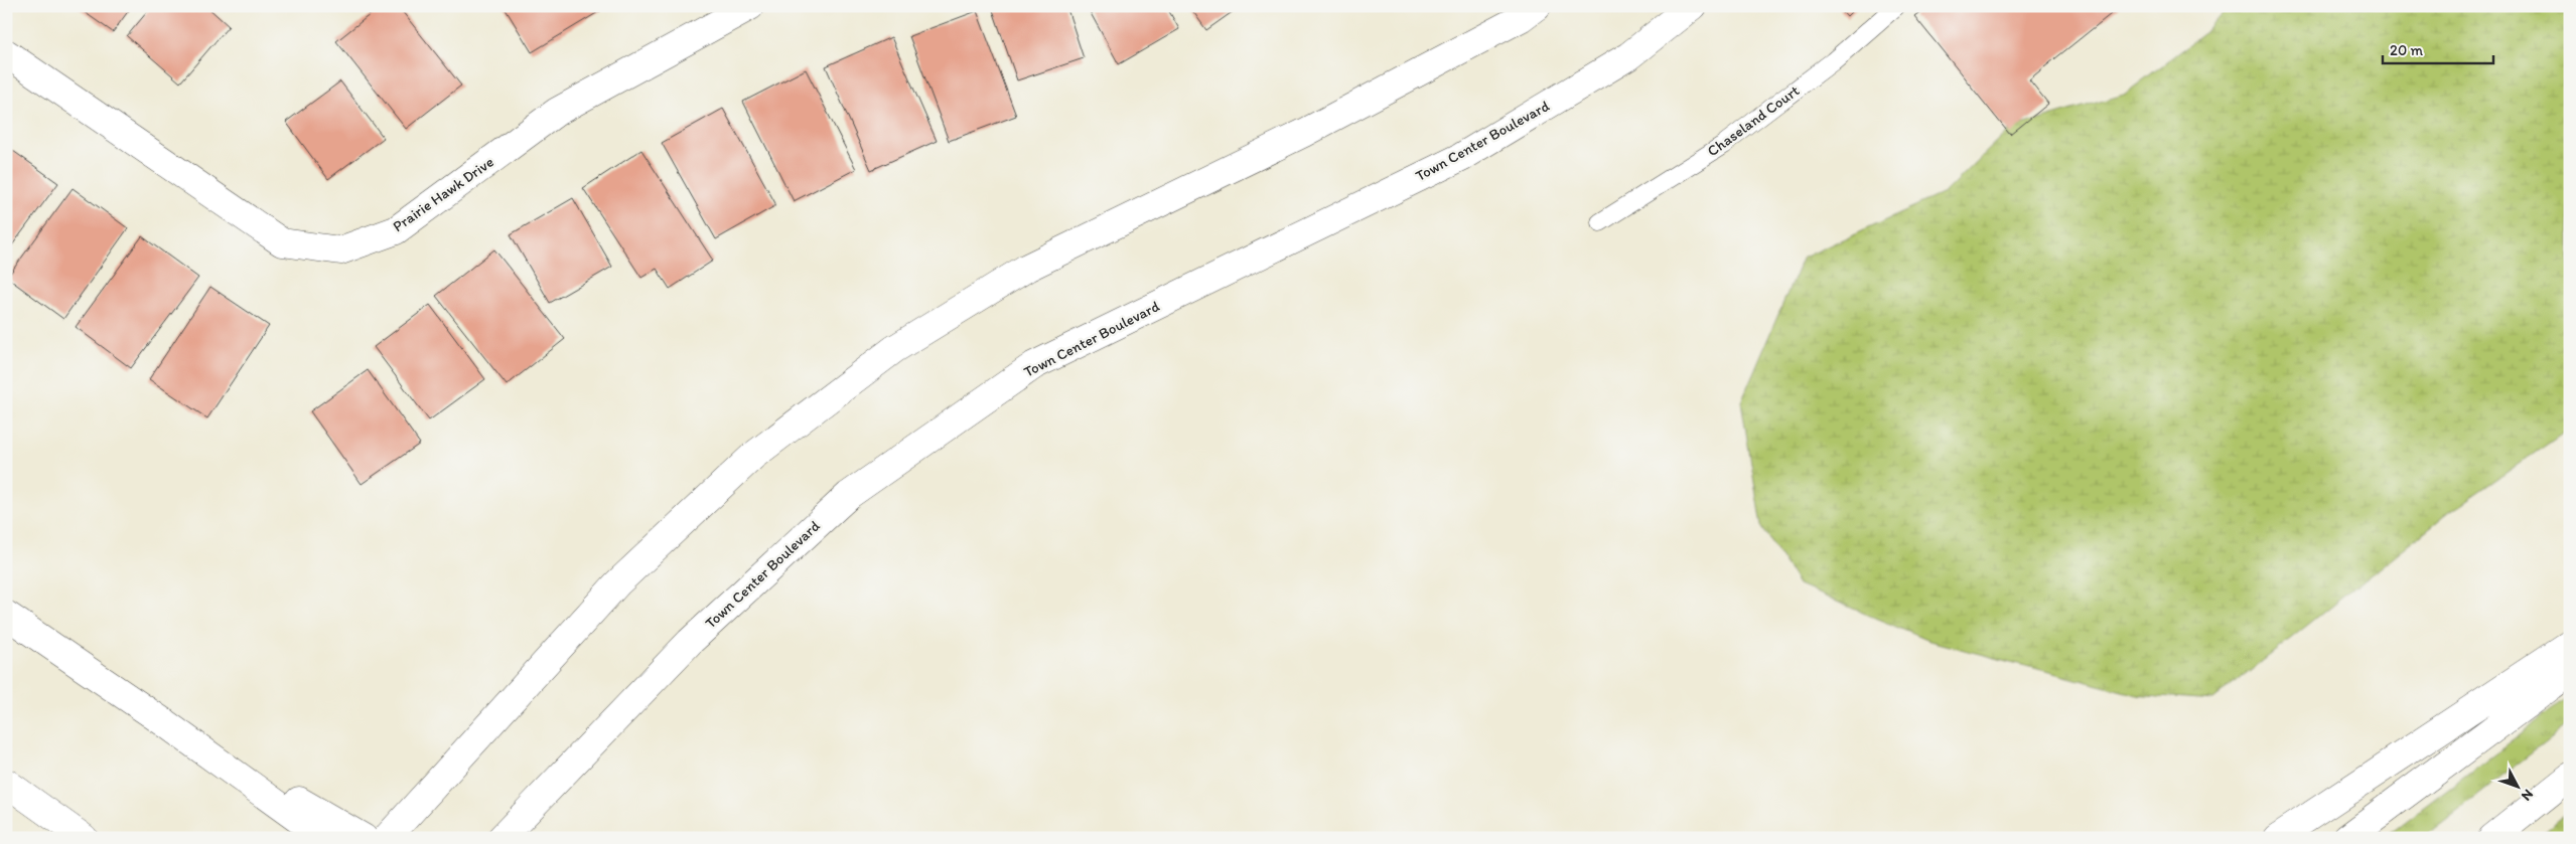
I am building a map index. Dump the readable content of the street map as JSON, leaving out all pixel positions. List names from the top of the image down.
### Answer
{
  "streets": {
    "main road": ["Town Center Boulevard", "Prairie Hawk Drive"],
    "lane": ["Chaseland Court"]
  },
  "scale_bar": "20 m",
  "north": "bottom right"
}
